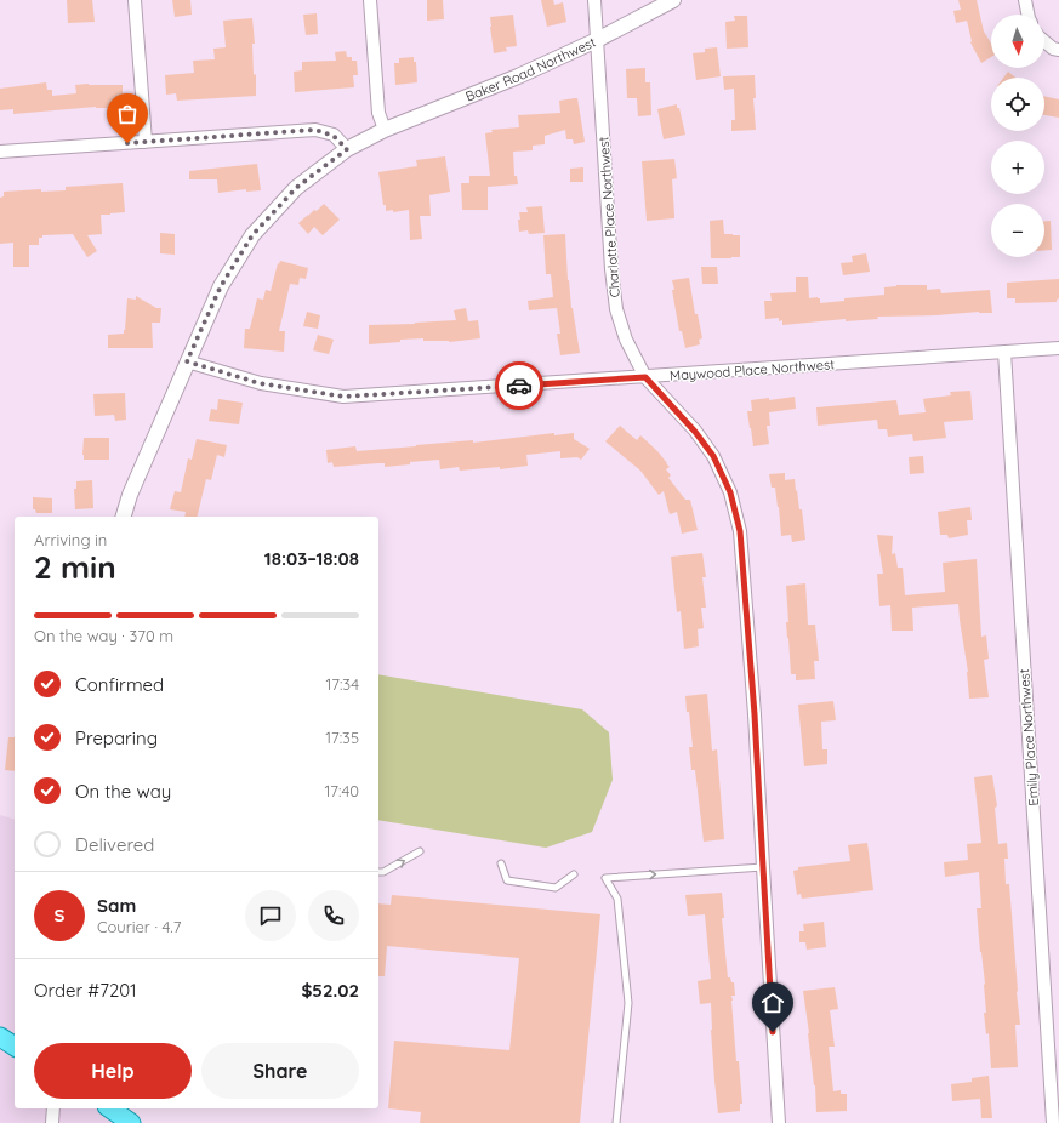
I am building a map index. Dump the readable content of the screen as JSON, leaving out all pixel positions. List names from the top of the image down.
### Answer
{
  "streets": {
    "street": [
      "Baker Road Northwest",
      "Charlotte Place Northwest",
      "Maywood Place Northwest",
      "Emily Place Northwest"
    ]
  },
  "crossings": [
    ["Baker Road Northwest", "Charlotte Place Northwest"],
    ["Baker Road Northwest", "Maywood Place Northwest"],
    ["Charlotte Place Northwest", "Maywood Place Northwest"],
    ["Maywood Place Northwest", "Emily Place Northwest"]
  ],
  "north": "bottom",
  "page": {
    "map_buttons": ["+", "−"],
    "heading": ["2 min", "Arriving in", "18:03–18:08"],
    "panel": [
      "Sam",
      "Courier · 4.7",
      "Order #7201",
      "$52.02"
    ],
    "bar": "On the way · 370 m",
    "list": [
      ["Confirmed", "17:34"],
      ["Preparing", "17:35"],
      ["On the way", "17:40"],
      "Delivered"
    ],
    "round": "S",
    "buttons": ["Help", "Share"]
  }
}
